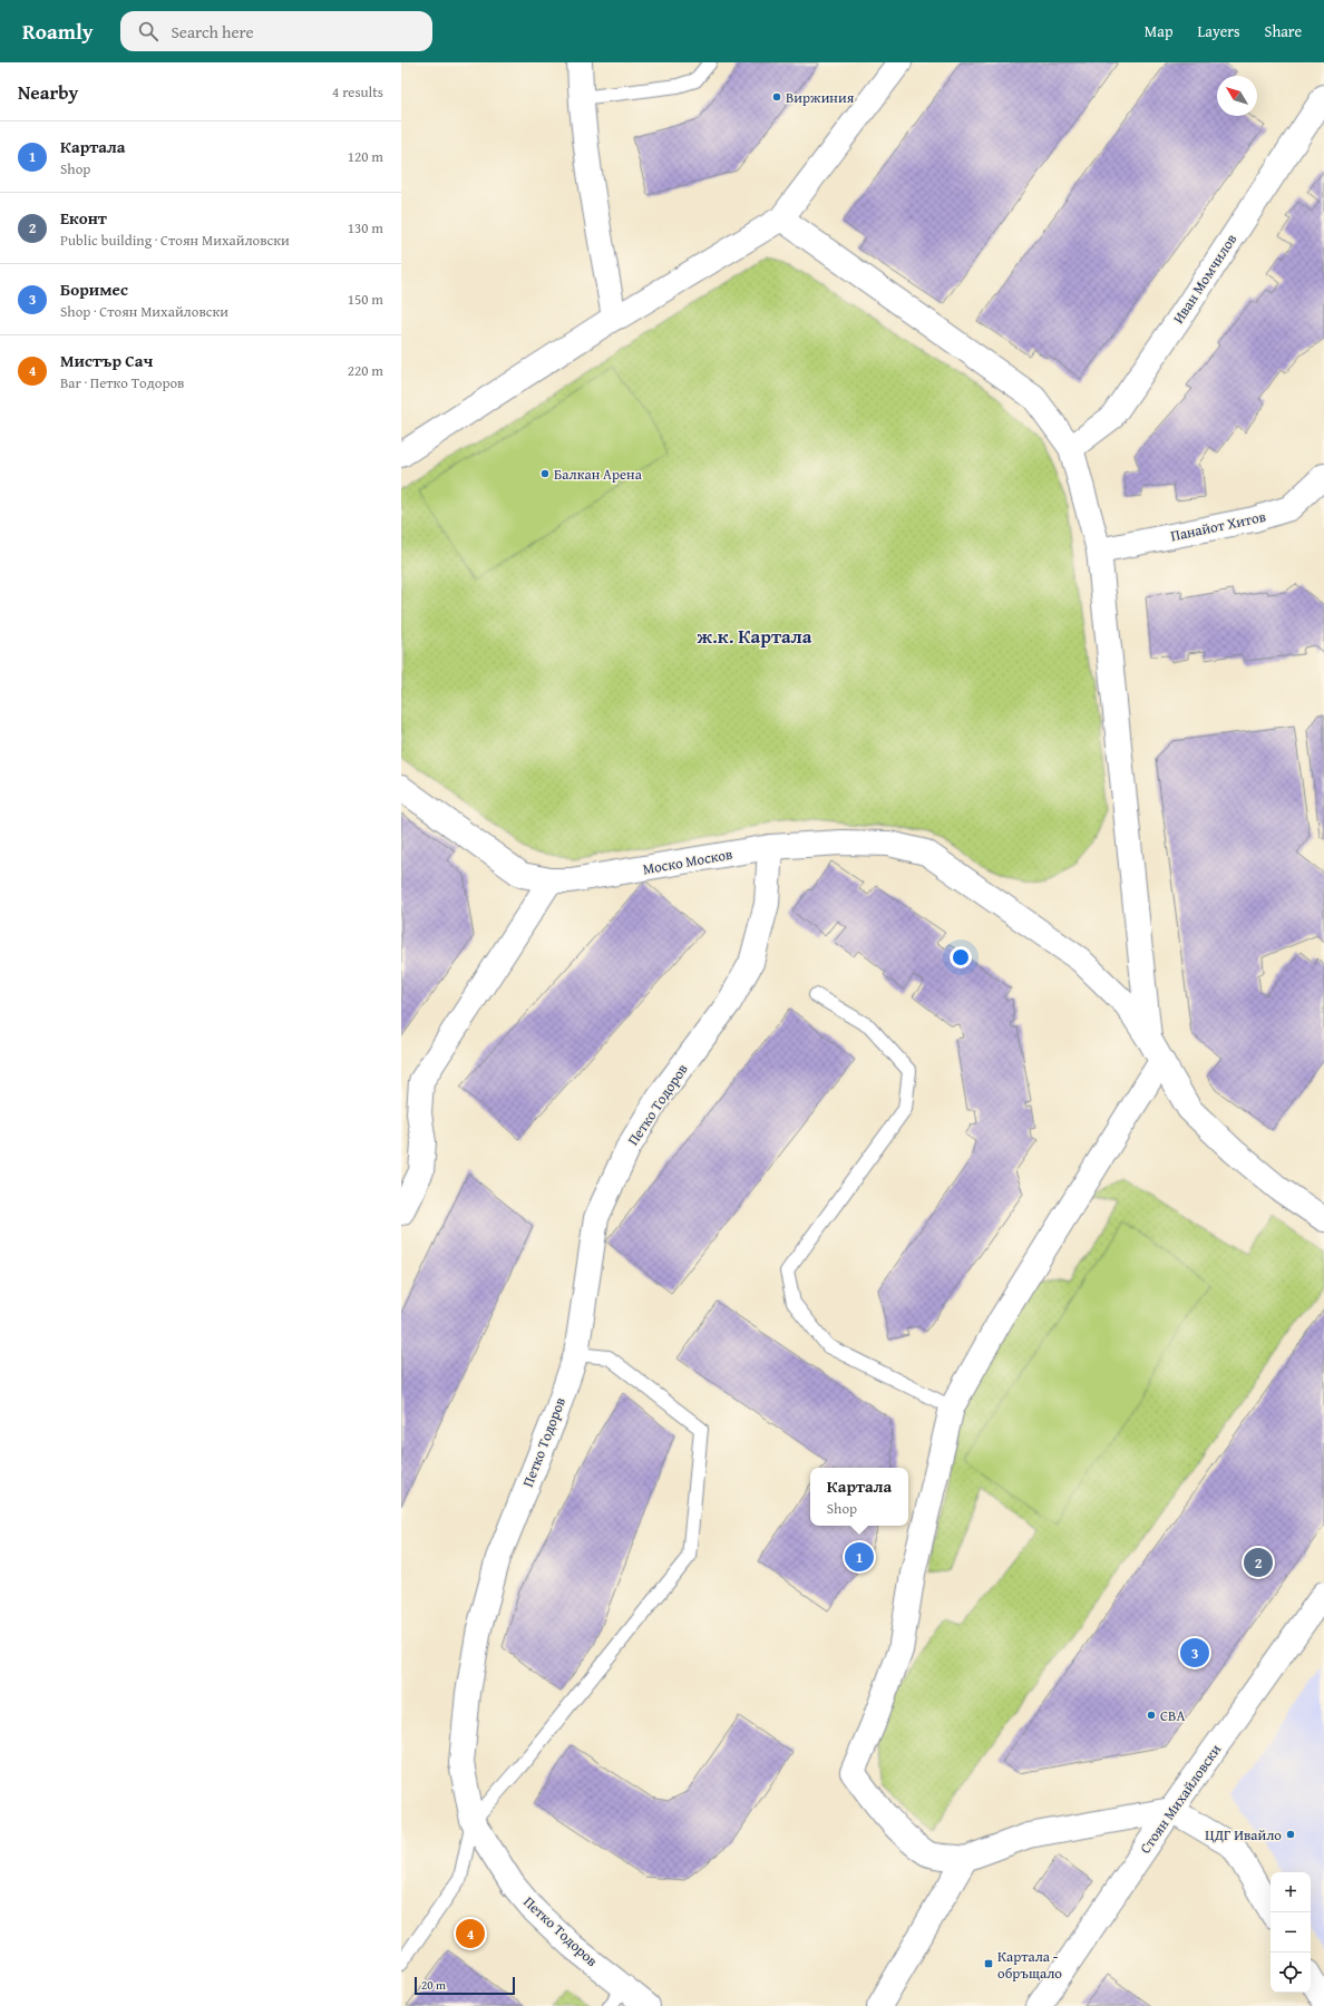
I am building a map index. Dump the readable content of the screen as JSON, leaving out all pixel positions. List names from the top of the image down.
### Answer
{
  "streets": {
    "street": [
      "Иван Момчилов",
      "Панайот Хитов",
      "Моско Москов",
      "Петко Тодоров",
      "Стоян Михайловски"
    ]
  },
  "crossings": [
    ["Моско Москов", "Петко Тодоров"]
  ],
  "districts": ["ж.к. Картала"],
  "places": {
    "other": [
      "Виржиния",
      "Балкан Арена",
      "CBA",
      "ЦДГ Ивайло"
    ],
    "transit": ["Картала - обръщало"]
  },
  "scale_bar": "20 m",
  "north": "top left",
  "page": {
    "header": "Roamly",
    "search": "Search here",
    "nav": ["Map", "Layers", "Share"],
    "heading": ["Nearby", "4 results"],
    "list": [
      {
        "mark": "1",
        "name": "Картала",
        "note": "Shop",
        "value": "120 m"
      },
      {
        "mark": "2",
        "name": "Еконт",
        "note": "Public building · Стоян Михайловски",
        "value": "130 m"
      },
      {
        "mark": "3",
        "name": "Боримес",
        "note": "Shop · Стоян Михайловски",
        "value": "150 m"
      },
      {
        "mark": "4",
        "name": "Мистър Сач",
        "note": "Bar · Петко Тодоров",
        "value": "220 m"
      }
    ],
    "popup": ["Картала", "Shop"],
    "pins": [
      "1",
      "2",
      "3",
      "4"
    ],
    "map_buttons": ["+", "−"],
    "scale": "20 m"
  }
}
